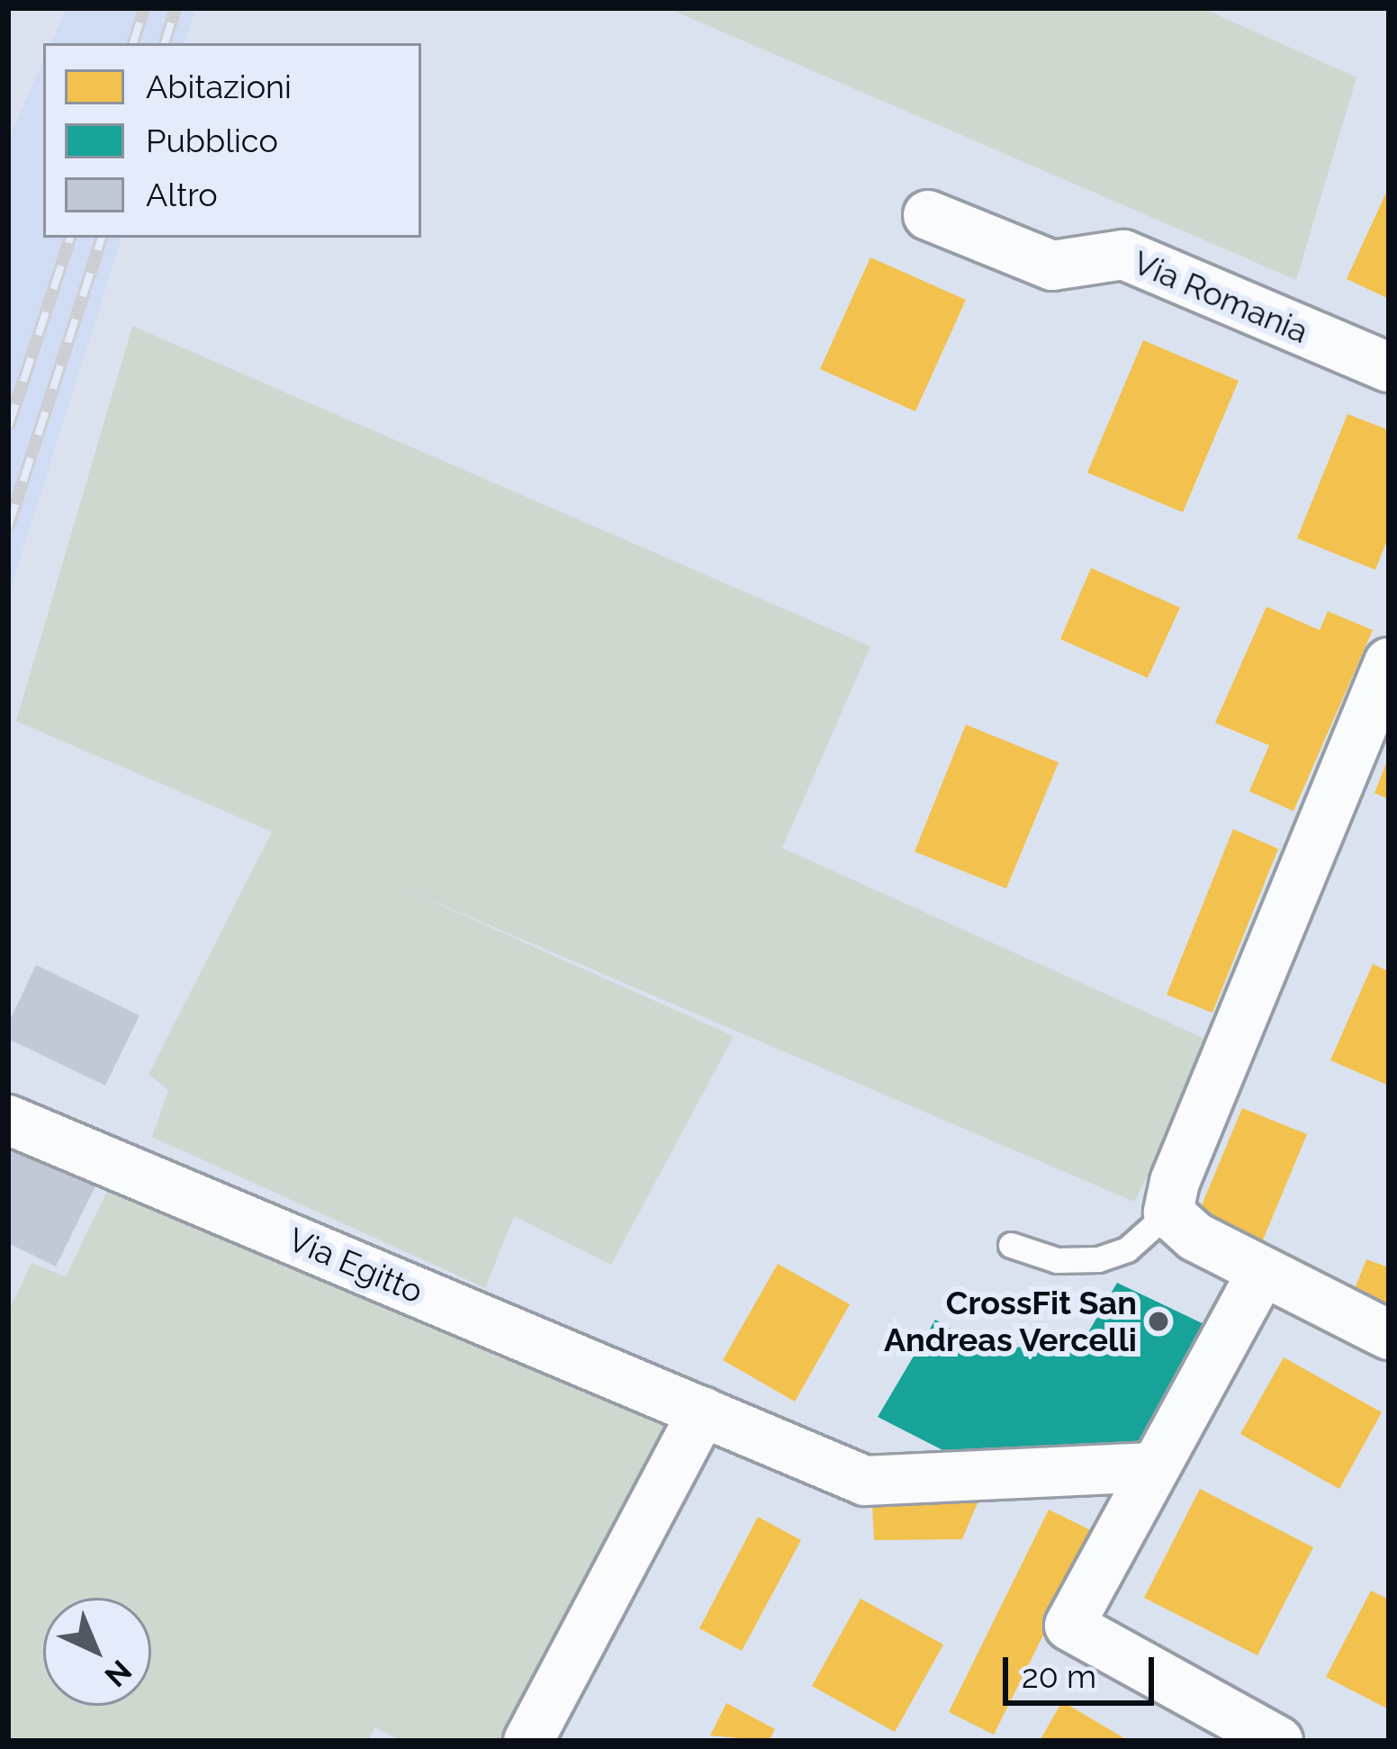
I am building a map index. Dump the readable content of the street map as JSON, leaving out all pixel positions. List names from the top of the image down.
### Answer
{
  "streets": {
    "street": ["Via Romania", "Via Egitto"]
  },
  "places": ["CrossFit San Andreas Vercelli"],
  "legend": ["Abitazioni", "Pubblico", "Altro"],
  "scale_bar": "20 m",
  "north": "bottom right"
}
